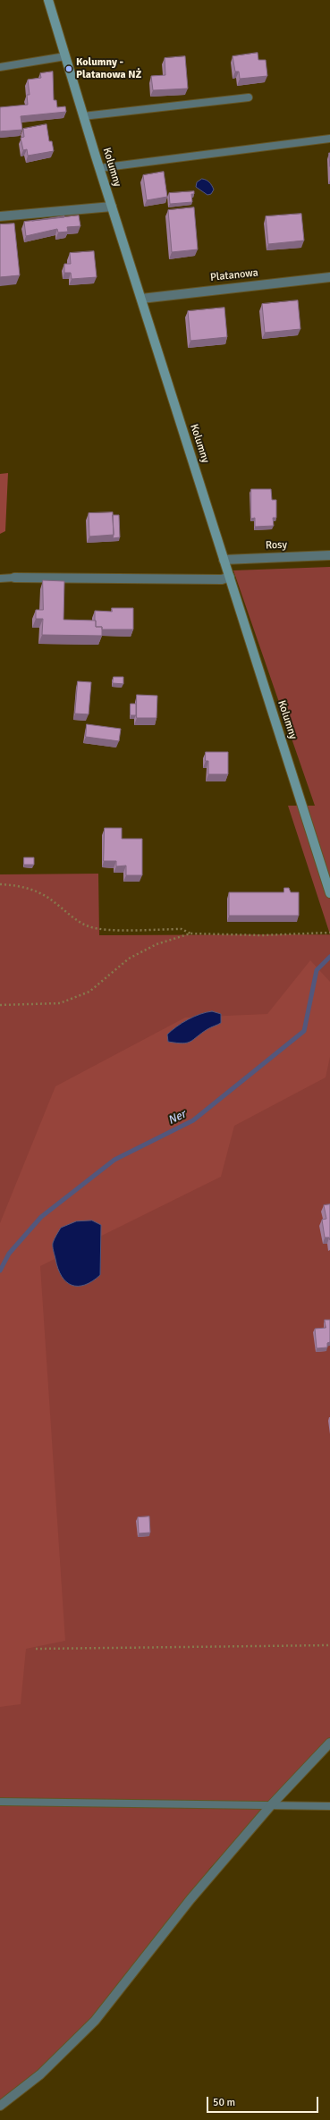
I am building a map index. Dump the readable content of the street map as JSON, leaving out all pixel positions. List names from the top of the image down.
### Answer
{
  "streets": {
    "street": ["Kolumny", "Platanowa", "Rosy"]
  },
  "crossings": [
    ["Kolumny", "Platanowa"],
    ["Kolumny", "Rosy"]
  ],
  "water": ["Ner"],
  "places": ["Kolumny - Platanowa NŻ"],
  "scale_bar": "50 m"
}
